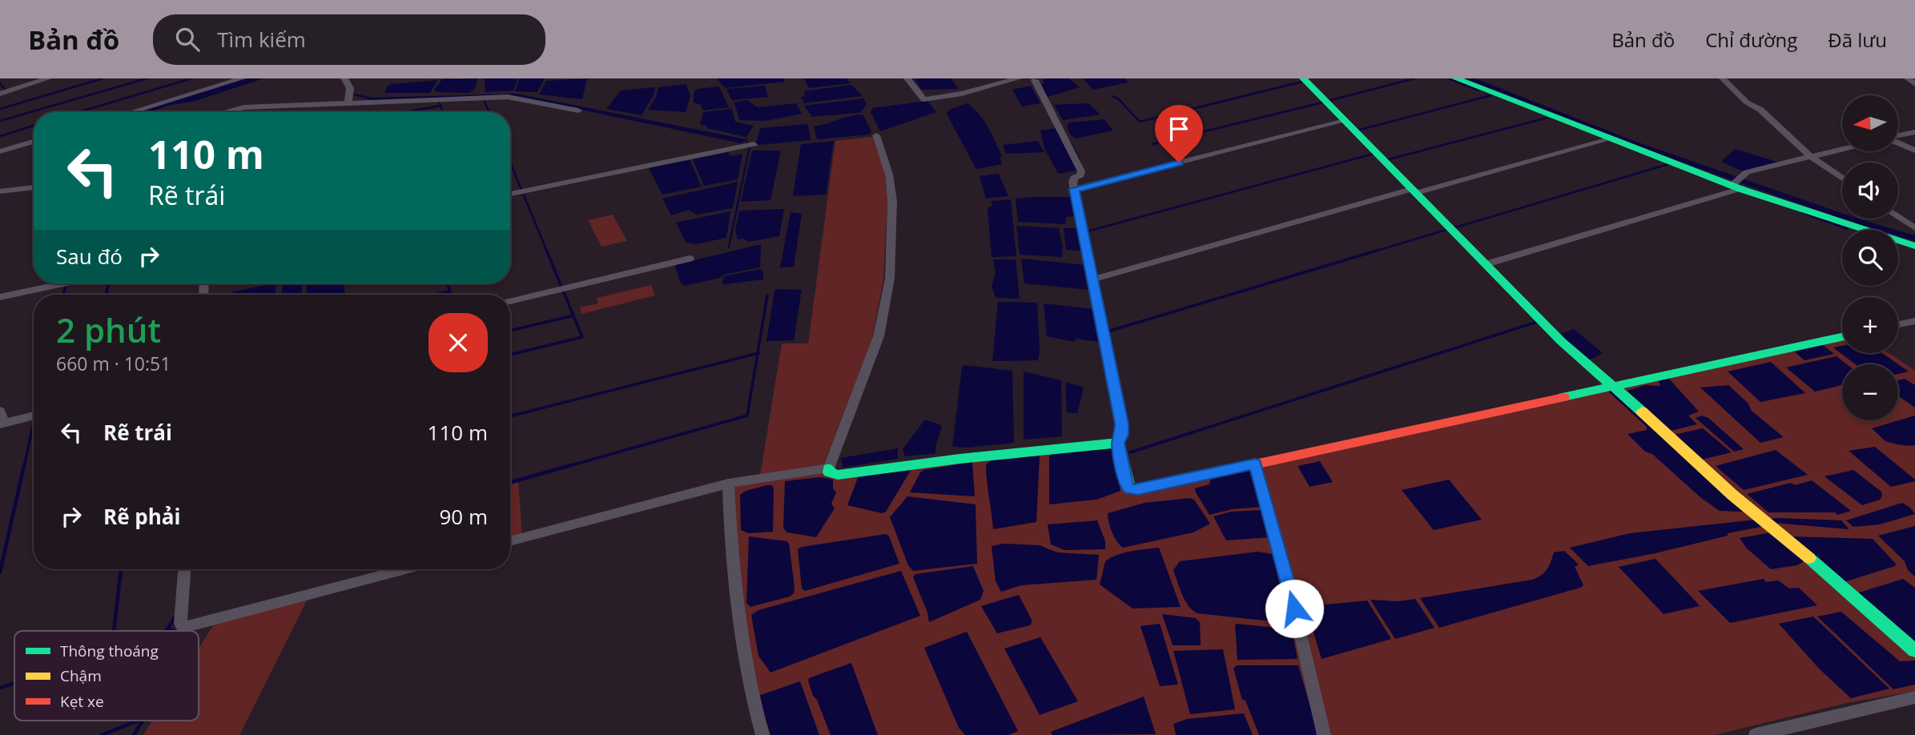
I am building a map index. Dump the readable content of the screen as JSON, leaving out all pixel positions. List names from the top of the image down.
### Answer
{
  "legend": ["Thông thoáng", "Chậm", "Kẹt xe"],
  "north": "left",
  "page": {
    "header": "Bản đồ",
    "search": "Tìm kiếm",
    "nav": ["Bản đồ", "Chỉ đường", "Đã lưu"],
    "map_buttons": ["+", "−"],
    "turn": ["110 m", "Rẽ trái"],
    "then": "Sau đó",
    "heading": ["2 phút", "660 m · 10:51"],
    "list": [
      {
        "name": "Rẽ trái",
        "value": "110 m"
      },
      {
        "name": "Rẽ phải",
        "value": "90 m"
      }
    ]
  }
}
